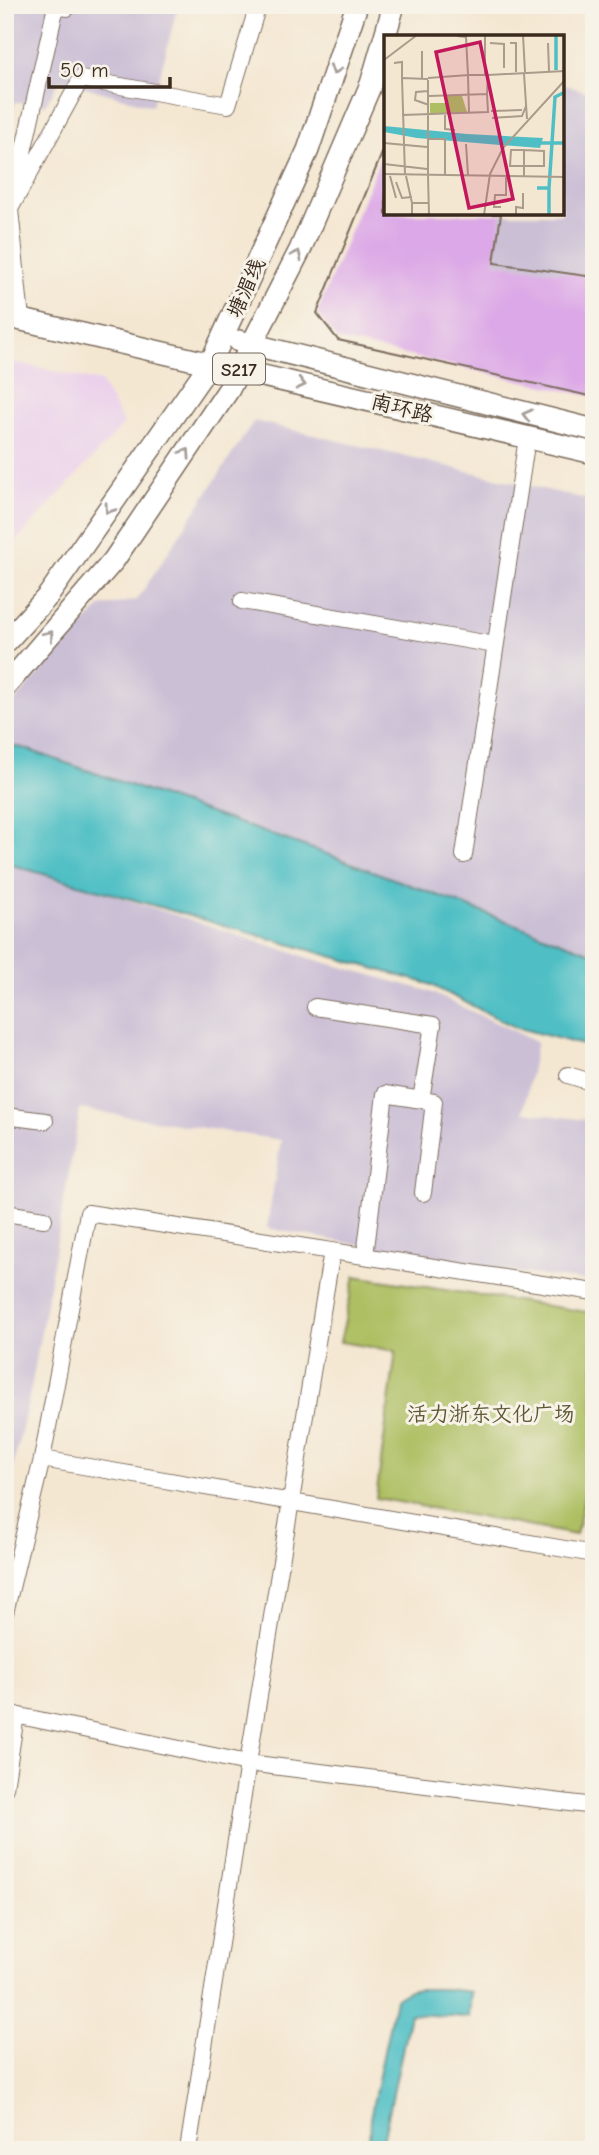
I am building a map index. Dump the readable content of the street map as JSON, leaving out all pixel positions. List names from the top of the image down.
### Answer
{
  "streets": {
    "main road": ["塘湄线", "S217", "南环路"]
  },
  "crossings": [
    ["塘湄线", "南环路"],
    ["S217", "南环路"]
  ],
  "parks": ["活力浙东文化广场"],
  "scale_bar": "50 m"
}
